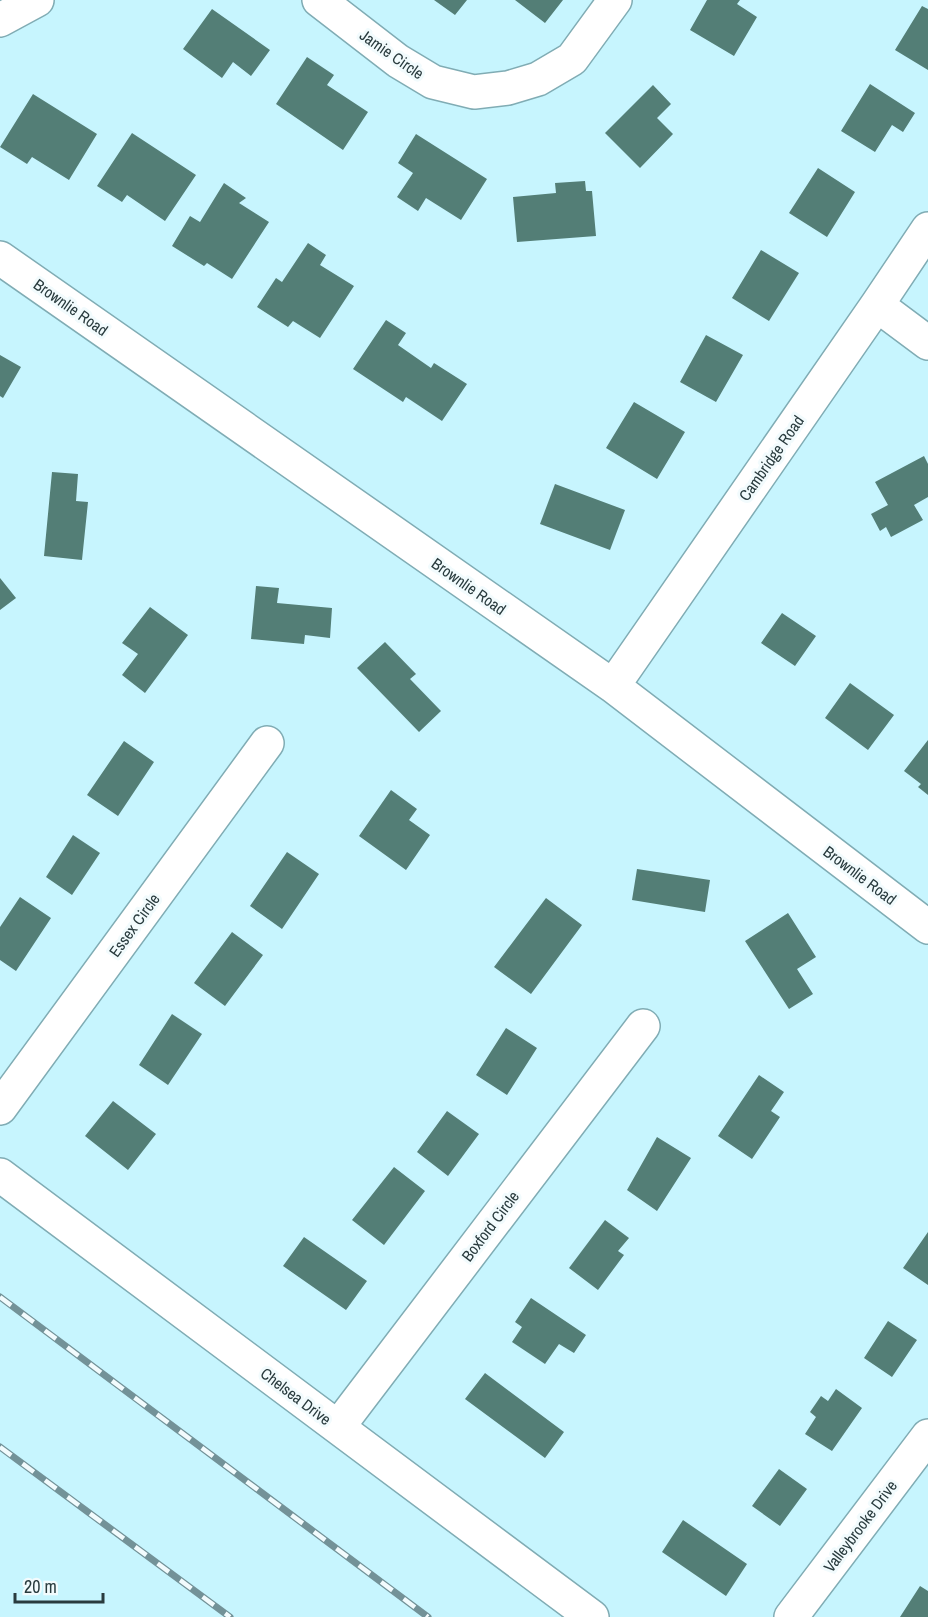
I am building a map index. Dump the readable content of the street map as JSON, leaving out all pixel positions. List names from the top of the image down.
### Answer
{
  "streets": {
    "street": [
      "Jamie Circle",
      "Brownlie Road",
      "Cambridge Road",
      "Essex Circle",
      "Boxford Circle",
      "Chelsea Drive",
      "Valleybrooke Drive"
    ]
  },
  "crossings": [
    ["Brownlie Road", "Cambridge Road"],
    ["Boxford Circle", "Chelsea Drive"]
  ],
  "scale_bar": "20 m"
}
